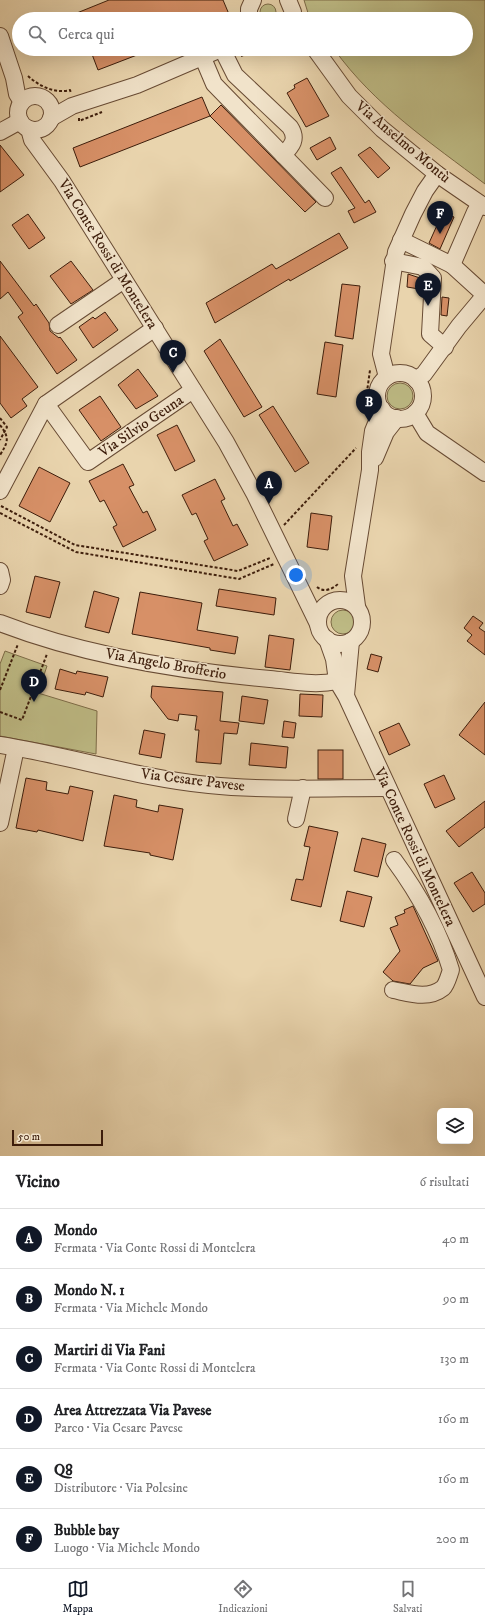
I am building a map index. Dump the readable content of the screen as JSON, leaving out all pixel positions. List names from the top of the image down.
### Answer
{
  "streets": {
    "street": [
      "Via Anselmo Montù",
      "Via Conte Rossi di Montelera",
      "Via Silvio Geuna",
      "Via Angelo Brofferio",
      "Via Cesare Pavese"
    ]
  },
  "crossings": [
    ["Via Conte Rossi di Montelera", "Via Silvio Geuna"],
    ["Via Conte Rossi di Montelera", "Via Angelo Brofferio"],
    ["Via Conte Rossi di Montelera", "Via Cesare Pavese"]
  ],
  "scale_bar": "50 m",
  "page": {
    "search": "Cerca qui",
    "pins": [
      "F",
      "E",
      "C",
      "B",
      "A",
      "D"
    ],
    "scale": "50 m",
    "heading": ["Vicino", "6 risultati"],
    "list": [
      {
        "mark": "A",
        "name": "Mondo",
        "note": "Fermata · Via Conte Rossi di Montelera",
        "value": "40 m"
      },
      {
        "mark": "B",
        "name": "Mondo N. 1",
        "note": "Fermata · Via Michele Mondo",
        "value": "90 m"
      },
      {
        "mark": "C",
        "name": "Martiri di Via Fani",
        "note": "Fermata · Via Conte Rossi di Montelera",
        "value": "130 m"
      },
      {
        "mark": "D",
        "name": "Area Attrezzata Via Pavese",
        "note": "Parco · Via Cesare Pavese",
        "value": "160 m"
      },
      {
        "mark": "E",
        "name": "Q8",
        "note": "Distributore · Via Polesine",
        "value": "160 m"
      },
      {
        "mark": "F",
        "name": "Bubble bay",
        "note": "Luogo · Via Michele Mondo",
        "value": "200 m"
      }
    ],
    "nav": ["Mappa", "Indicazioni", "Salvati"]
  }
}
